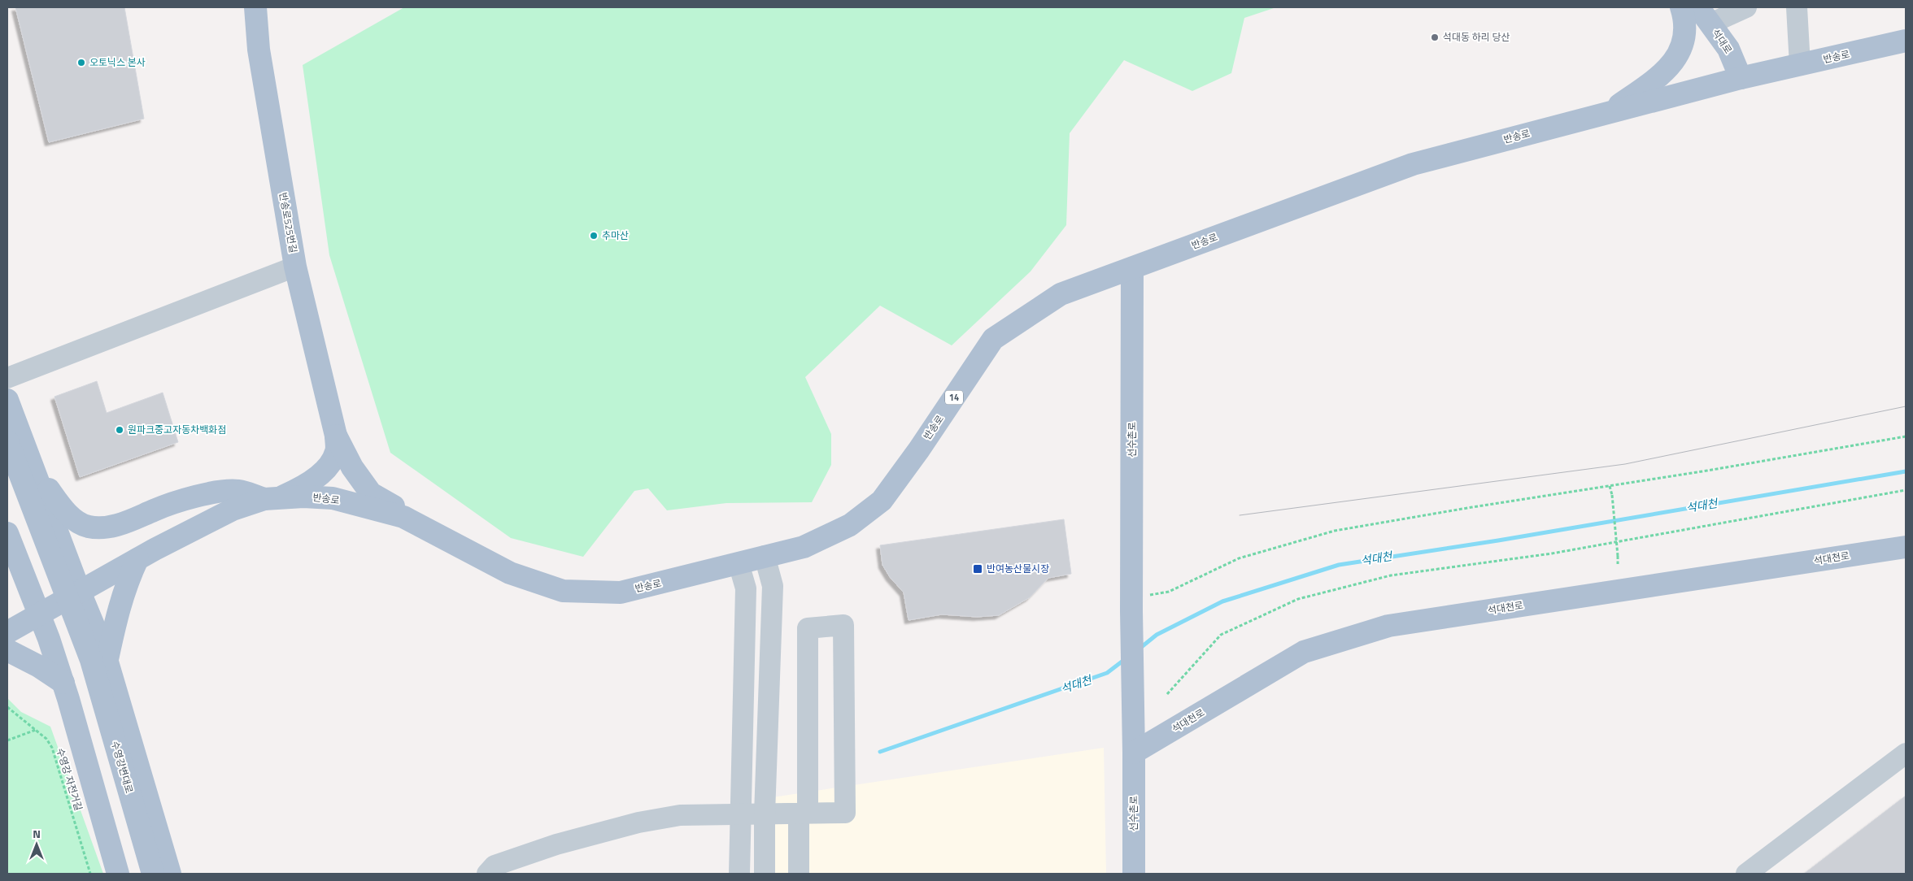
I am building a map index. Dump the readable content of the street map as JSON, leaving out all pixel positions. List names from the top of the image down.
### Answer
{
  "streets": {
    "main road": [
      "석대로",
      "반송로",
      "반송로525번길",
      "14",
      "선수촌로",
      "석대천로",
      "수영강변대로"
    ],
    "path": ["수영강 자전거길"]
  },
  "crossings": [
    ["석대로", "반송로"],
    ["반송로", "14"],
    ["반송로", "선수촌로"],
    ["선수촌로", "석대천로"]
  ],
  "water": ["석대천"],
  "places": {
    "other": [
      "석대동 하리 당산",
      "오토닉스 본사",
      "추마산",
      "원파크중고자동차백화점"
    ],
    "transit": ["반여농산물시장"]
  },
  "north": "top"
}
